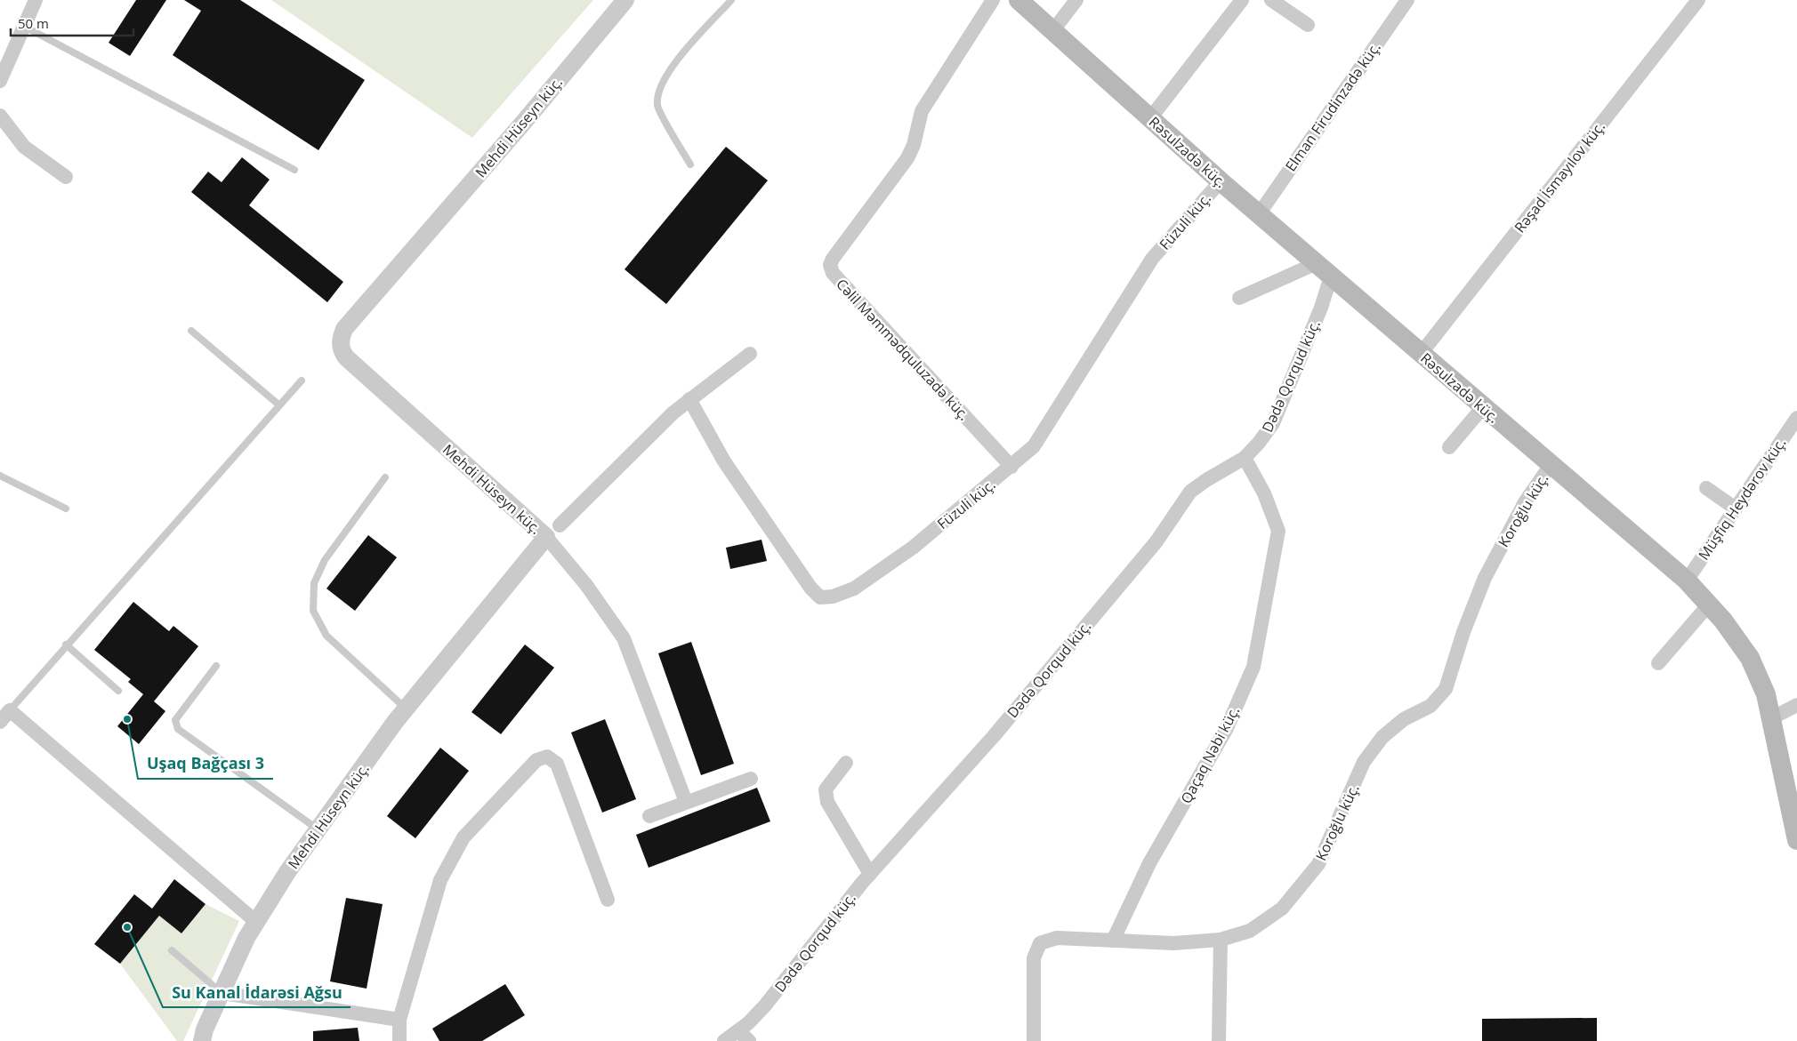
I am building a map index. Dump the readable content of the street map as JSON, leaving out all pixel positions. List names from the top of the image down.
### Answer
{
  "streets": {
    "main road": ["Rəsulzadə küç."],
    "street": [
      "Elman Firudinzadə küç.",
      "Mehdi Hüseyn küç.",
      "Rəşad İsmayılov küç.",
      "Füzuli küç.",
      "Cəlil Məmmədquluzadə küç.",
      "Dədə Qorqud küç.",
      "Müşfiq Heydərov küç.",
      "Koroğlu küç.",
      "Qaçaq Nəbi küç."
    ]
  },
  "crossings": [
    ["Elman Firudinzadə küç.", "Rəsulzadə küç."],
    ["Rəsulzadə küç.", "Rəşad İsmayılov küç."],
    ["Rəsulzadə küç.", "Füzuli küç."],
    ["Rəsulzadə küç.", "Dədə Qorqud küç."],
    ["Rəsulzadə küç.", "Müşfiq Heydərov küç."],
    ["Rəsulzadə küç.", "Koroğlu küç."],
    ["Füzuli küç.", "Cəlil Məmmədquluzadə küç."],
    ["Dədə Qorqud küç.", "Qaçaq Nəbi küç."],
    ["Koroğlu küç.", "Qaçaq Nəbi küç."]
  ],
  "places": ["Uşaq Bağçası 3", "Su Kanal İdarəsi Ağsu"],
  "scale_bar": "50 m"
}
